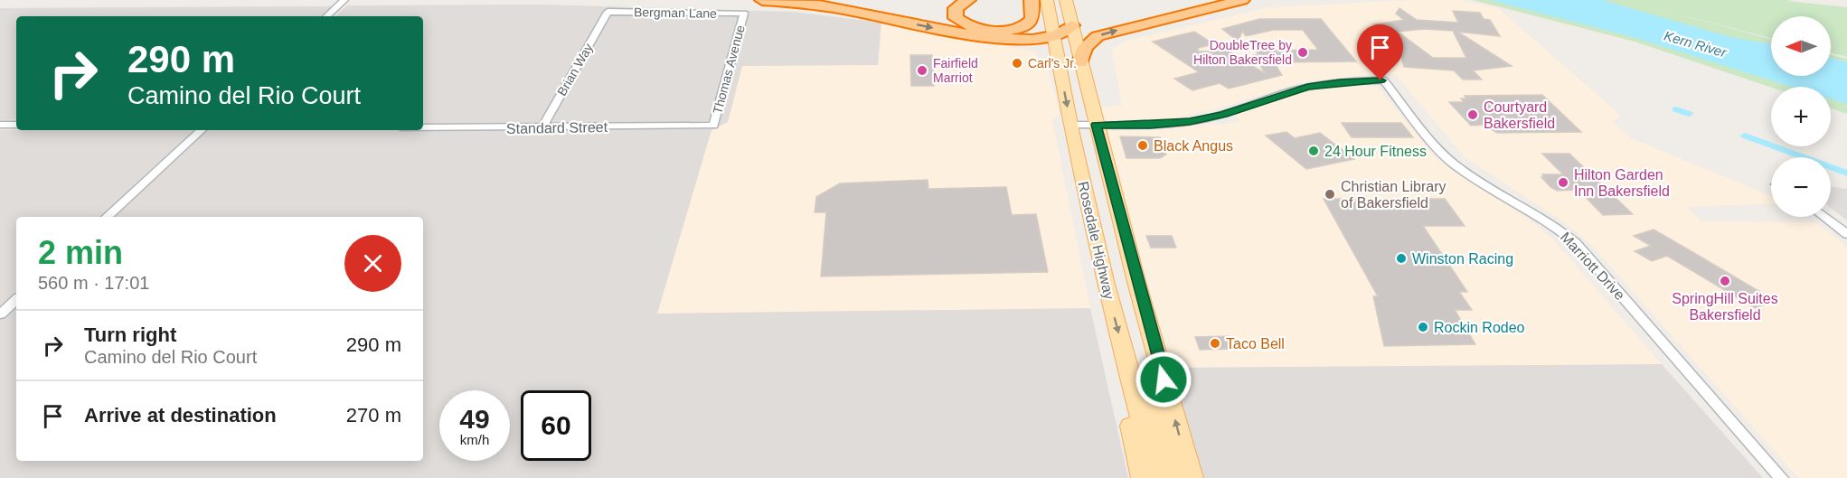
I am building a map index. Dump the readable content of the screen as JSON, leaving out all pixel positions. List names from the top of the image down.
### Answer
{
  "streets": {
    "main road": ["Rosedale Highway"],
    "street": [
      "Bergman Lane",
      "Brian Way",
      "Thomas Avenue",
      "Standard Street",
      "Marriott Drive"
    ]
  },
  "crossings": [
    ["Bergman Lane", "Brian Way"],
    ["Bergman Lane", "Thomas Avenue"],
    ["Brian Way", "Standard Street"],
    ["Thomas Avenue", "Standard Street"],
    ["Rosedale Highway", "Marriott Drive"]
  ],
  "water": ["Kern River"],
  "places": [
    "DoubleTree by Hilton Bakersfield",
    "Carl's Jr.",
    "Fairfield Marriot",
    "Courtyard Bakersfield",
    "Black Angus",
    "24 Hour Fitness",
    "Hilton Garden Inn Bakersfield",
    "Christian Library of Bakersfield",
    "Winston Racing",
    "SpringHill Suites Bakersfield",
    "Rockin Rodeo",
    "Taco Bell"
  ],
  "north": "left",
  "page": {
    "map_buttons": ["+", "−"],
    "turn": ["290 m", "Camino del Rio Court"],
    "heading": ["2 min", "560 m · 17:01"],
    "list": [
      {
        "name": "Turn right",
        "note": "Camino del Rio Court",
        "value": "290 m"
      },
      {
        "name": "Arrive at destination",
        "value": "270 m"
      }
    ],
    "speed": "49 km/h",
    "limit": "60"
  }
}
